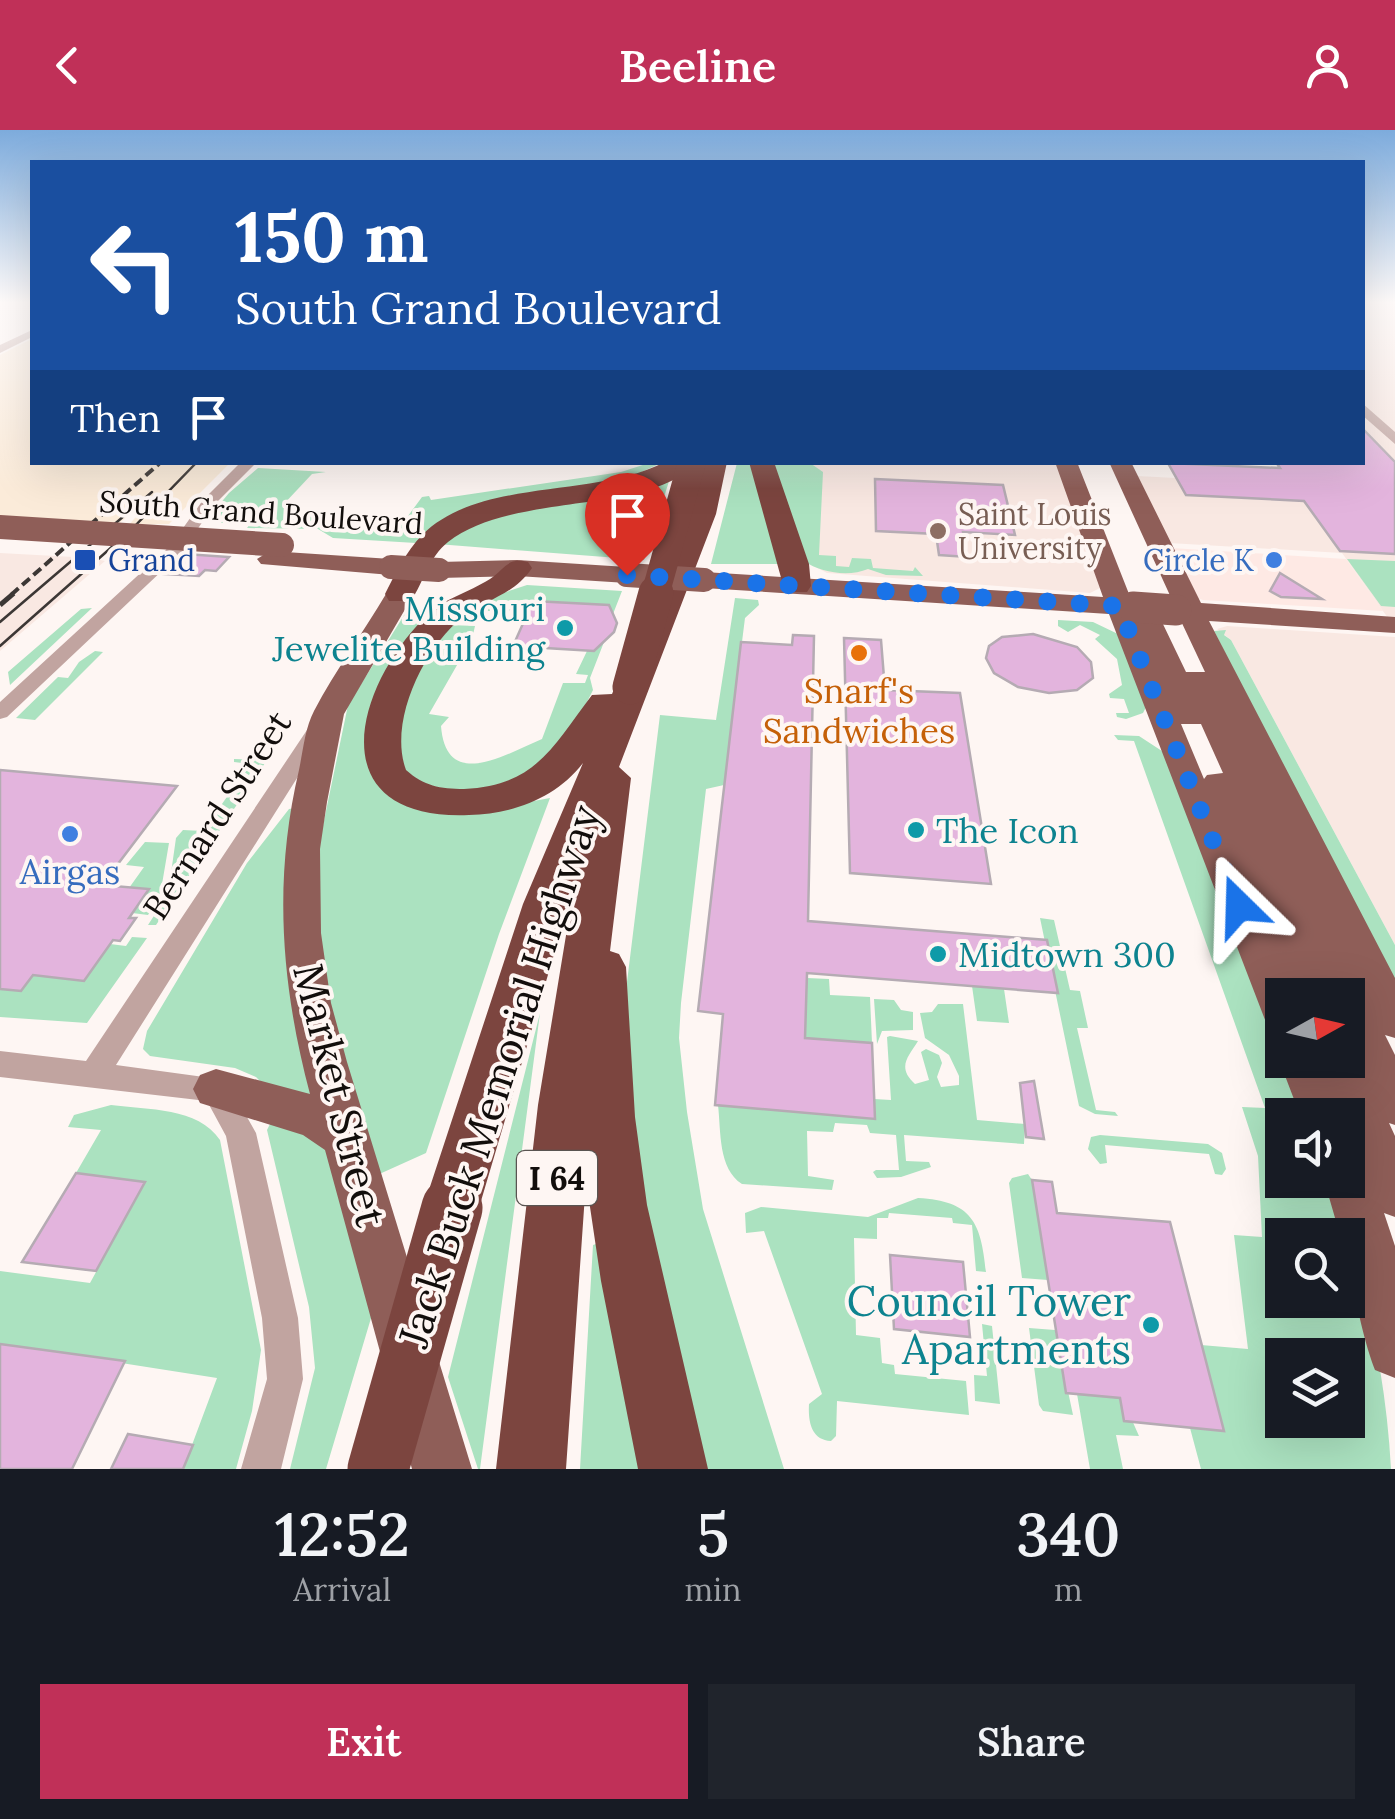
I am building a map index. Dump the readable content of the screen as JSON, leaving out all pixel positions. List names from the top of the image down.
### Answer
{
  "streets": {
    "highway": ["Jack Buck Memorial Highway", "I 64"],
    "main road": ["South Grand Boulevard", "Bernard Street", "Market Street"]
  },
  "crossings": [
    ["South Grand Boulevard", "Bernard Street"],
    ["Bernard Street", "Market Street"]
  ],
  "places": {
    "other": [
      "Saint Louis University",
      "Circle K",
      "Missouri Jewelite Building",
      "Snarf's Sandwiches",
      "The Icon",
      "Airgas",
      "Midtown 300",
      "Council Tower Apartments"
    ],
    "transit": ["Grand"]
  },
  "north": "right",
  "page": {
    "header": "Beeline",
    "turn": ["150 m", "South Grand Boulevard"],
    "then": "Then",
    "eta": [
      "12:52",
      "Arrival",
      "5",
      "min",
      "340",
      "m"
    ],
    "buttons": ["Exit", "Share"]
  }
}
